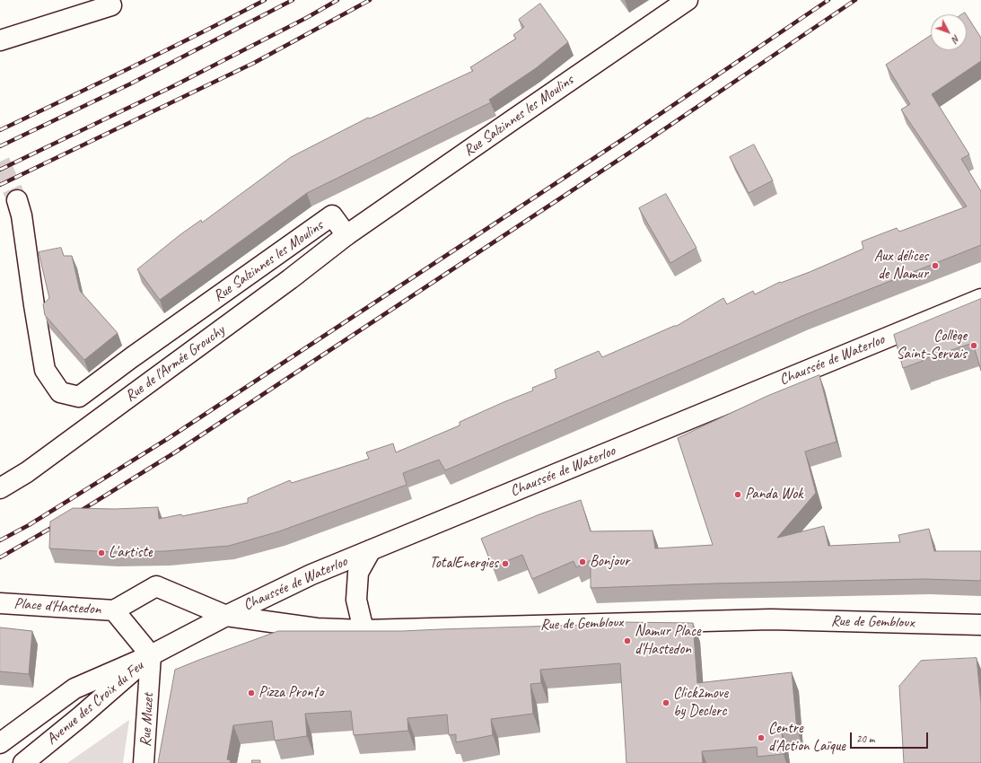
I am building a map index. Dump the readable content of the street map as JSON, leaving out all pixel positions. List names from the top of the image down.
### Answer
{
  "streets": {
    "main road": [
      "Rue Salzinnes les Moulins",
      "Chaussée de Waterloo",
      "Rue de l'Armée Grouchy",
      "Place d'Hastedon",
      "Rue de Gembloux",
      "Avenue des Croix du Feu",
      "Rue Muzet"
    ]
  },
  "crossings": [
    ["Rue Salzinnes les Moulins", "Rue de l'Armée Grouchy"],
    ["Chaussée de Waterloo", "Place d'Hastedon"],
    ["Chaussée de Waterloo", "Rue de Gembloux"],
    ["Chaussée de Waterloo", "Avenue des Croix du Feu"],
    ["Chaussée de Waterloo", "Rue Muzet"],
    ["Place d'Hastedon", "Rue de Gembloux"],
    ["Place d'Hastedon", "Avenue des Croix du Feu"],
    ["Place d'Hastedon", "Rue Muzet"],
    ["Avenue des Croix du Feu", "Rue Muzet"]
  ],
  "places": [
    "Aux délices de Namur",
    "Collège Saint-Servais",
    "Panda Wok",
    "L'artiste",
    "Bonjour",
    "TotalEnergies",
    "Namur Place d'Hastedon",
    "Pizza Pronto",
    "Click2move by Declerc",
    "Centre d'Action Laïque"
  ],
  "scale_bar": "20 m",
  "north": "bottom right"
}
